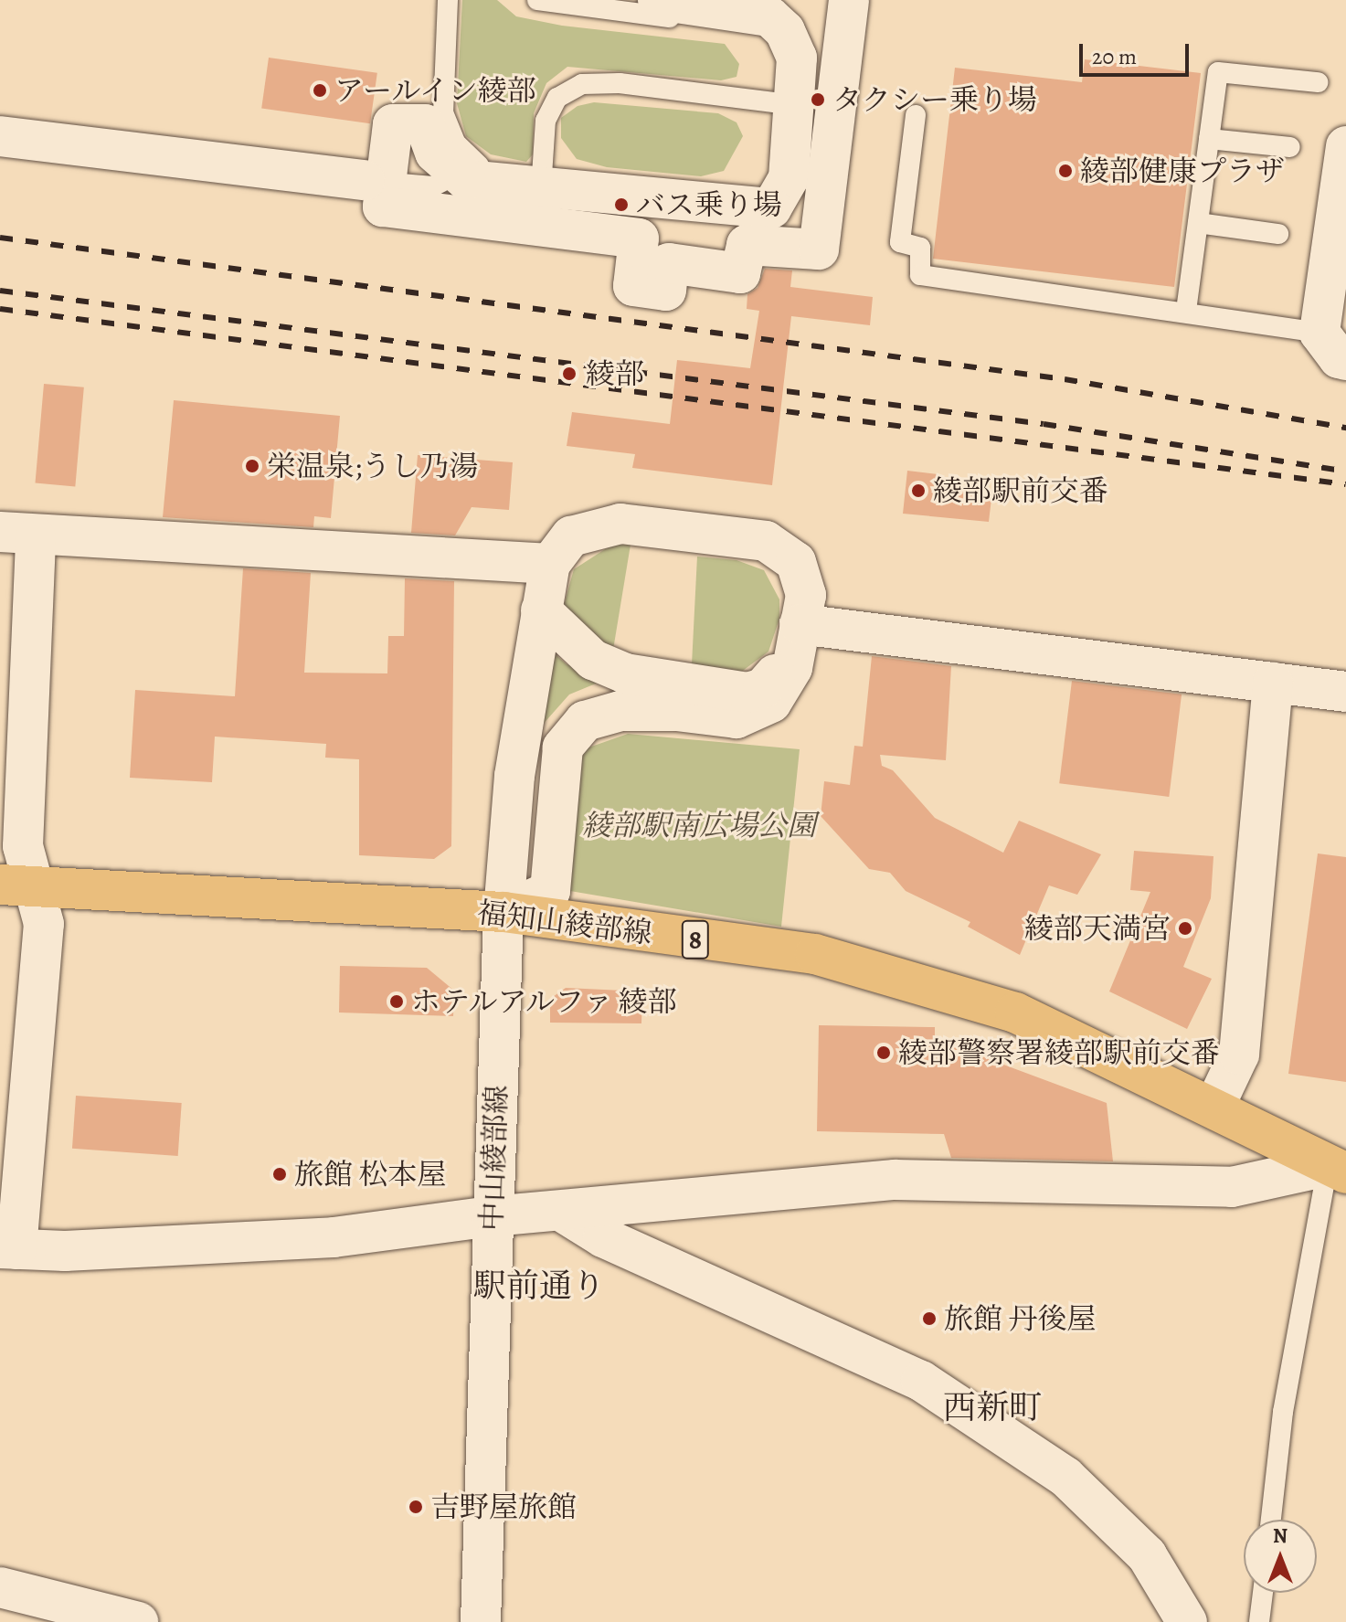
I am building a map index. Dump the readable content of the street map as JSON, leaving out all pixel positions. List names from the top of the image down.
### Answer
{
  "streets": {
    "main road": ["福知山綾部線", "8"],
    "street": ["中山綾部線"]
  },
  "crossings": [
    ["福知山綾部線", "中山綾部線"]
  ],
  "districts": ["駅前通り", "西新町"],
  "parks": ["綾部駅南広場公園"],
  "places": [
    "アールイン綾部",
    "タクシー乗り場",
    "綾部健康プラザ",
    "バス乗り場",
    "綾部",
    "栄温泉;うし乃湯",
    "綾部駅前交番",
    "綾部天満宮",
    "ホテルアルファ 綾部",
    "綾部警察署綾部駅前交番",
    "旅館 松本屋",
    "旅館 丹後屋",
    "吉野屋旅館"
  ],
  "scale_bar": "20 m",
  "north": "top"
}
